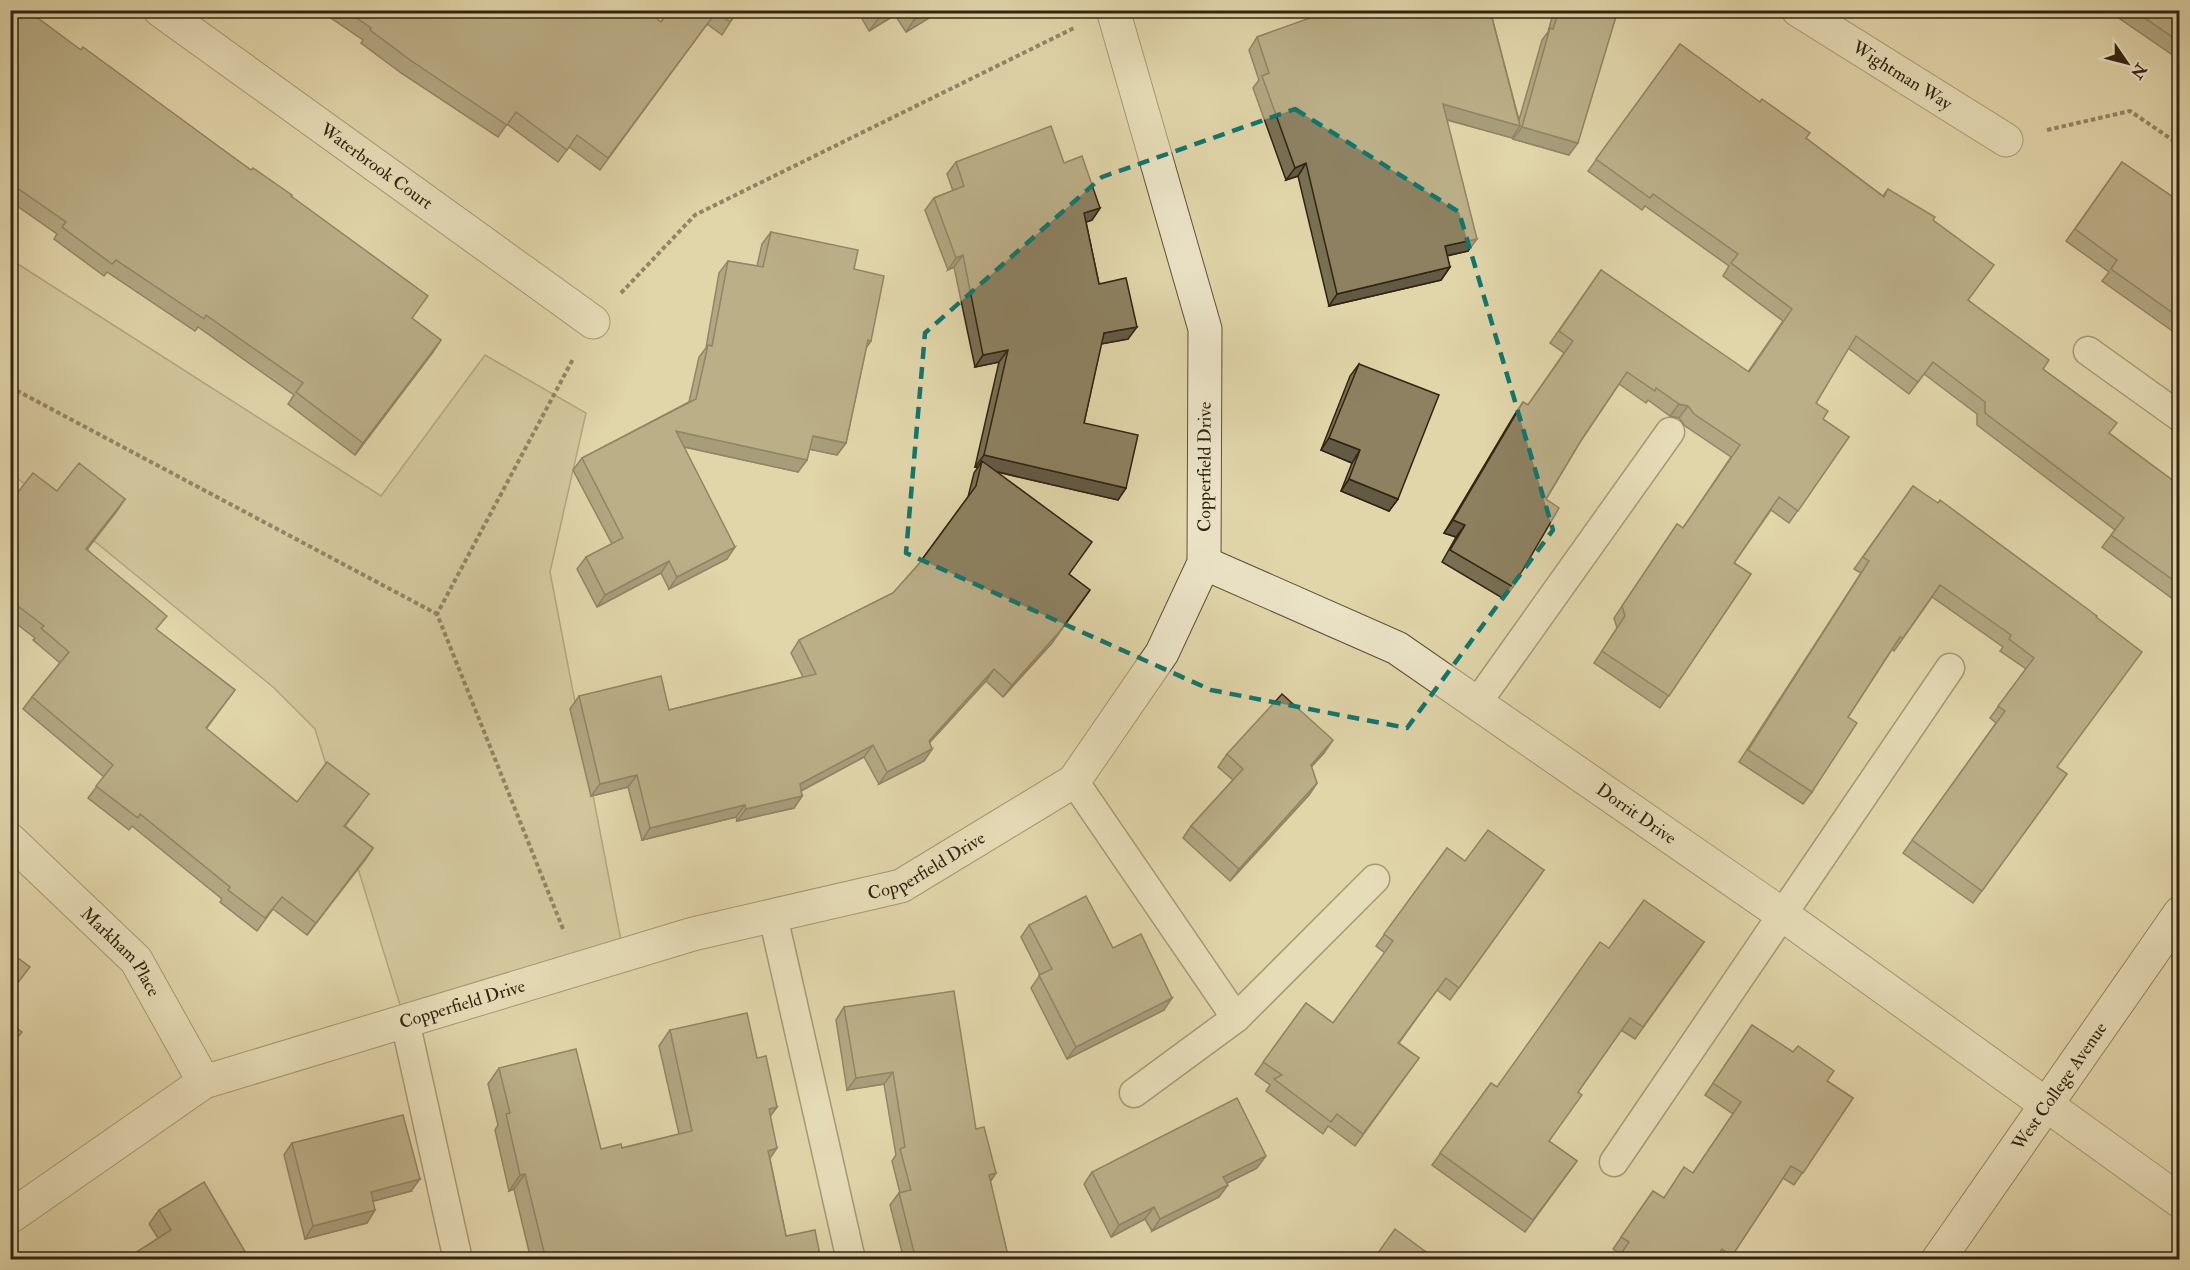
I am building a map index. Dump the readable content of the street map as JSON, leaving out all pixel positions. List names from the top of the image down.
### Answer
{
  "streets": {
    "street": [
      "Wightman Way",
      "Waterbrook Court",
      "Copperfield Drive",
      "Dorrit Drive",
      "Markham Place",
      "West College Avenue"
    ]
  },
  "crossings": [
    ["Copperfield Drive", "Dorrit Drive"],
    ["Copperfield Drive", "Markham Place"],
    ["Dorrit Drive", "West College Avenue"]
  ],
  "north": "bottom right"
}
